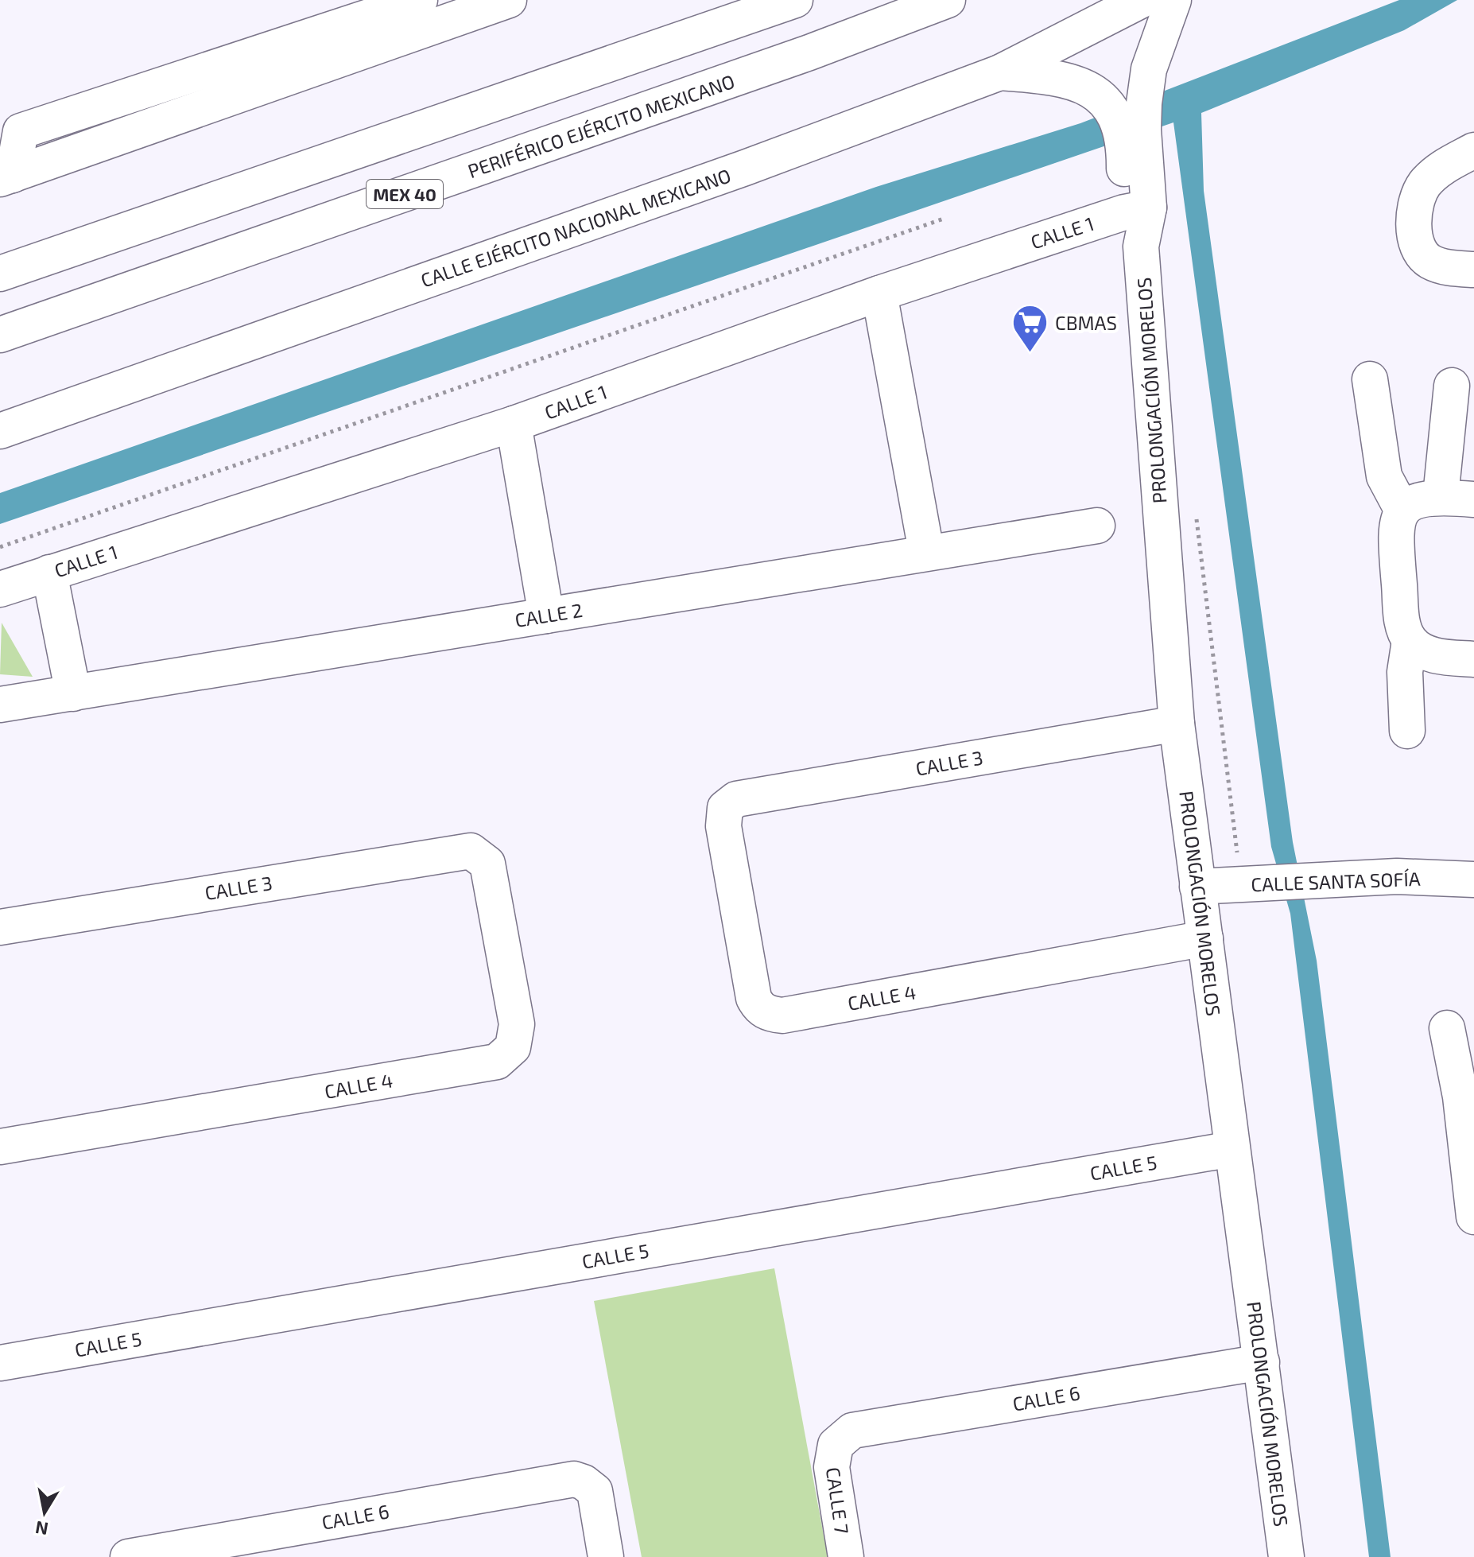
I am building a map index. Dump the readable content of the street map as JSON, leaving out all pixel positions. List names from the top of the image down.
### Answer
{
  "streets": {
    "main road": [
      "PERIFÉRICO EJÉRCITO MEXICANO",
      "MEX 40",
      "CALLE EJÉRCITO NACIONAL MEXICANO",
      "CALLE 1",
      "PROLONGACIÓN MORELOS",
      "CALLE 2",
      "CALLE 3",
      "CALLE SANTA SOFÍA",
      "CALLE 4",
      "CALLE 5",
      "CALLE 6",
      "CALLE 7"
    ]
  },
  "crossings": [
    ["CALLE 1", "PROLONGACIÓN MORELOS"],
    ["PROLONGACIÓN MORELOS", "CALLE 3"],
    ["PROLONGACIÓN MORELOS", "CALLE SANTA SOFÍA"],
    ["PROLONGACIÓN MORELOS", "CALLE 4"],
    ["PROLONGACIÓN MORELOS", "CALLE 5"],
    ["PROLONGACIÓN MORELOS", "CALLE 6"],
    ["CALLE 3", "CALLE 4"],
    ["CALLE 6", "CALLE 7"]
  ],
  "places": {
    "supermarket": ["CBMAS"]
  },
  "north": "bottom"
}
